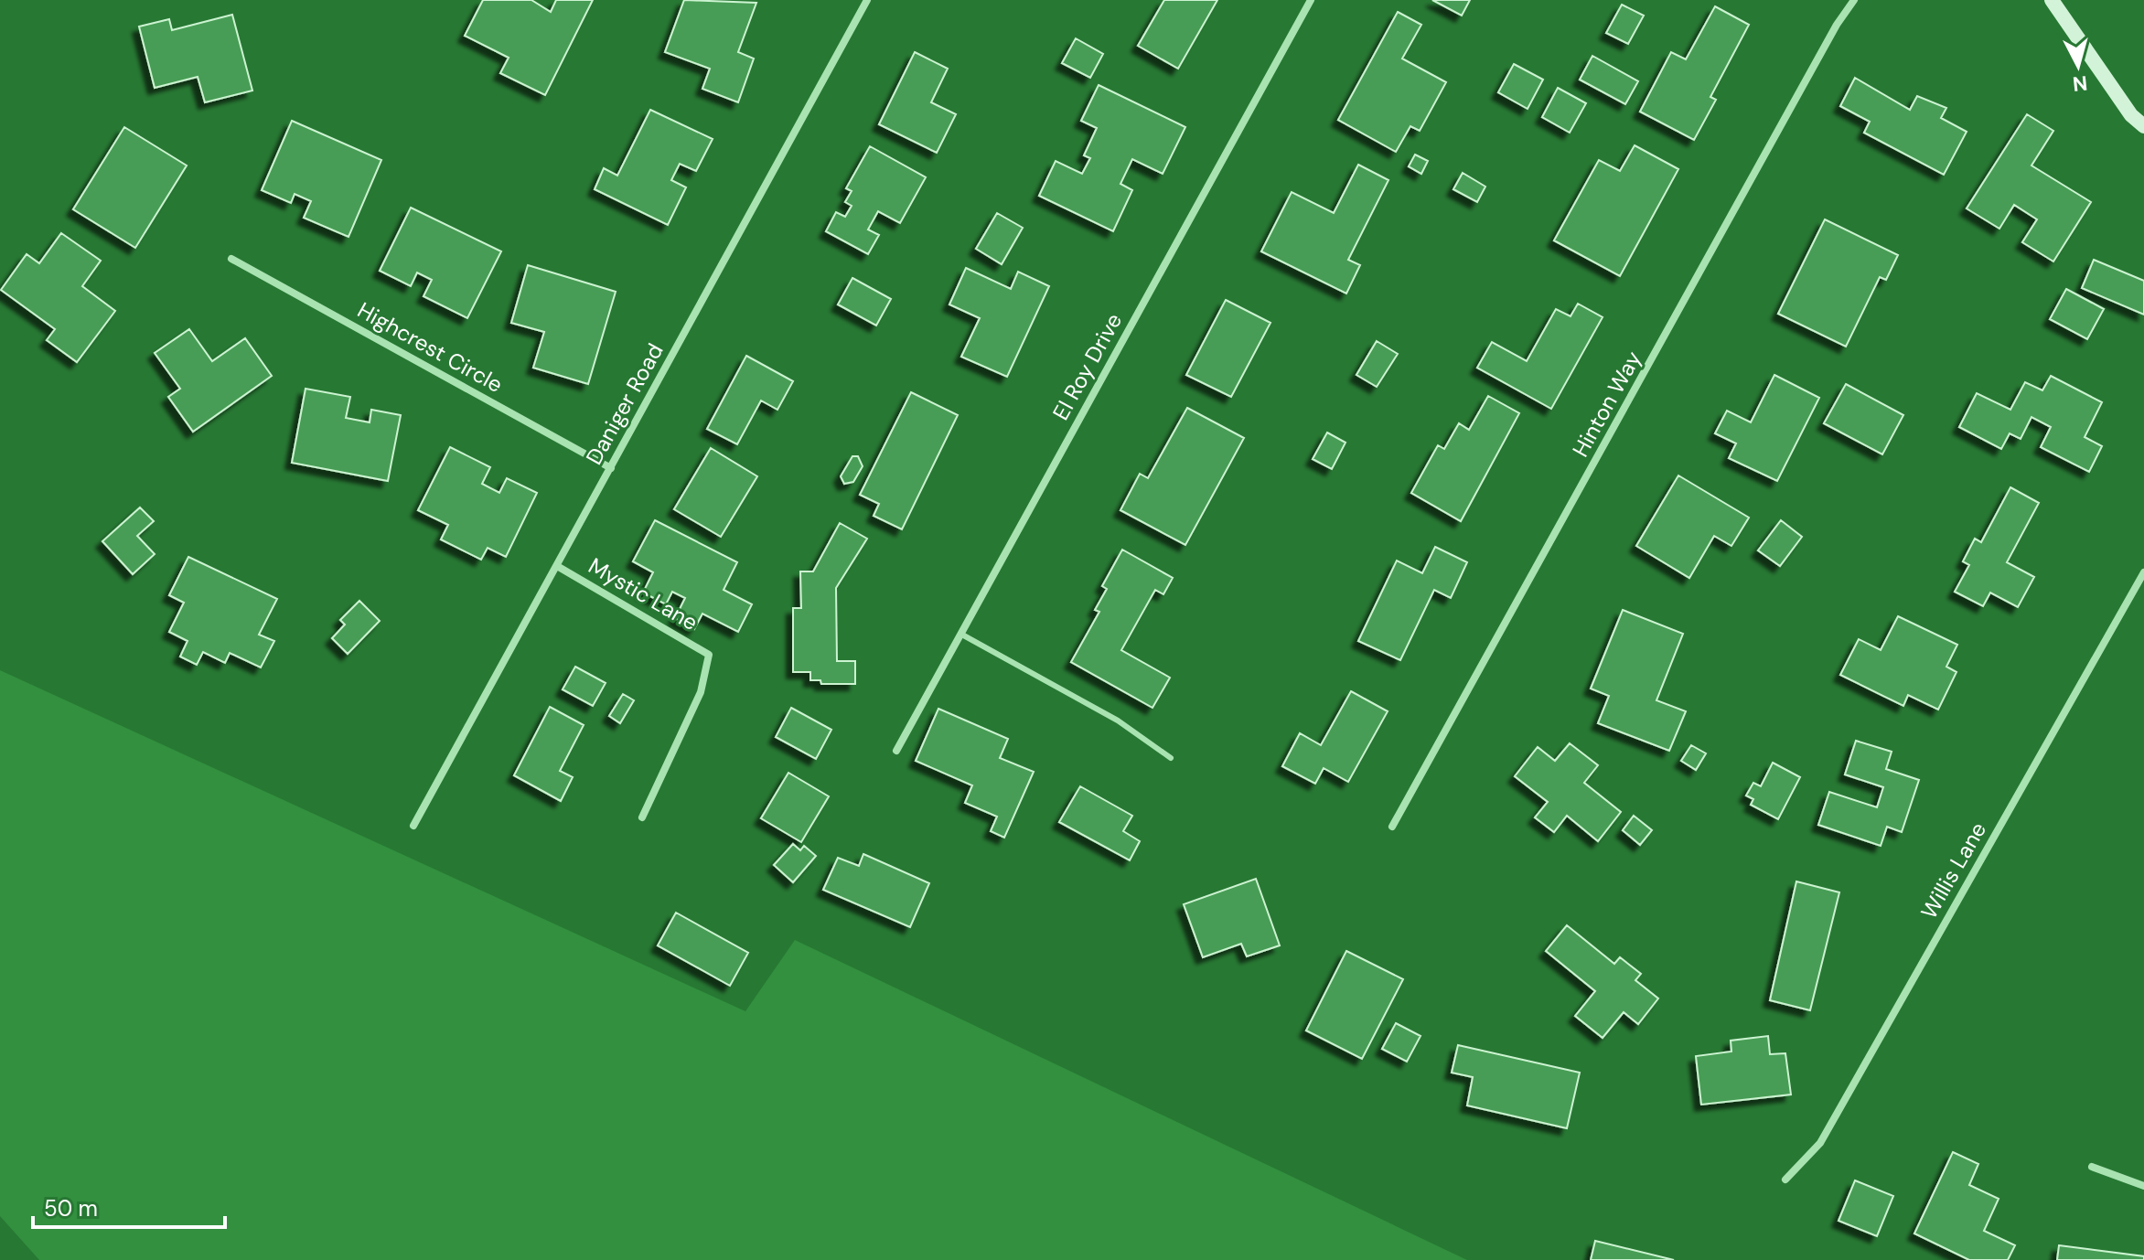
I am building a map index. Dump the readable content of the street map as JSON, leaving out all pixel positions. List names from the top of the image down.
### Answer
{
  "streets": {
    "street": [
      "Highcrest Circle",
      "El Roy Drive",
      "Daniger Road",
      "Hinton Way",
      "Mystic Lane",
      "Willis Lane"
    ]
  },
  "crossings": [
    ["Highcrest Circle", "Daniger Road"],
    ["Daniger Road", "Mystic Lane"]
  ],
  "scale_bar": "50 m",
  "north": "bottom"
}
